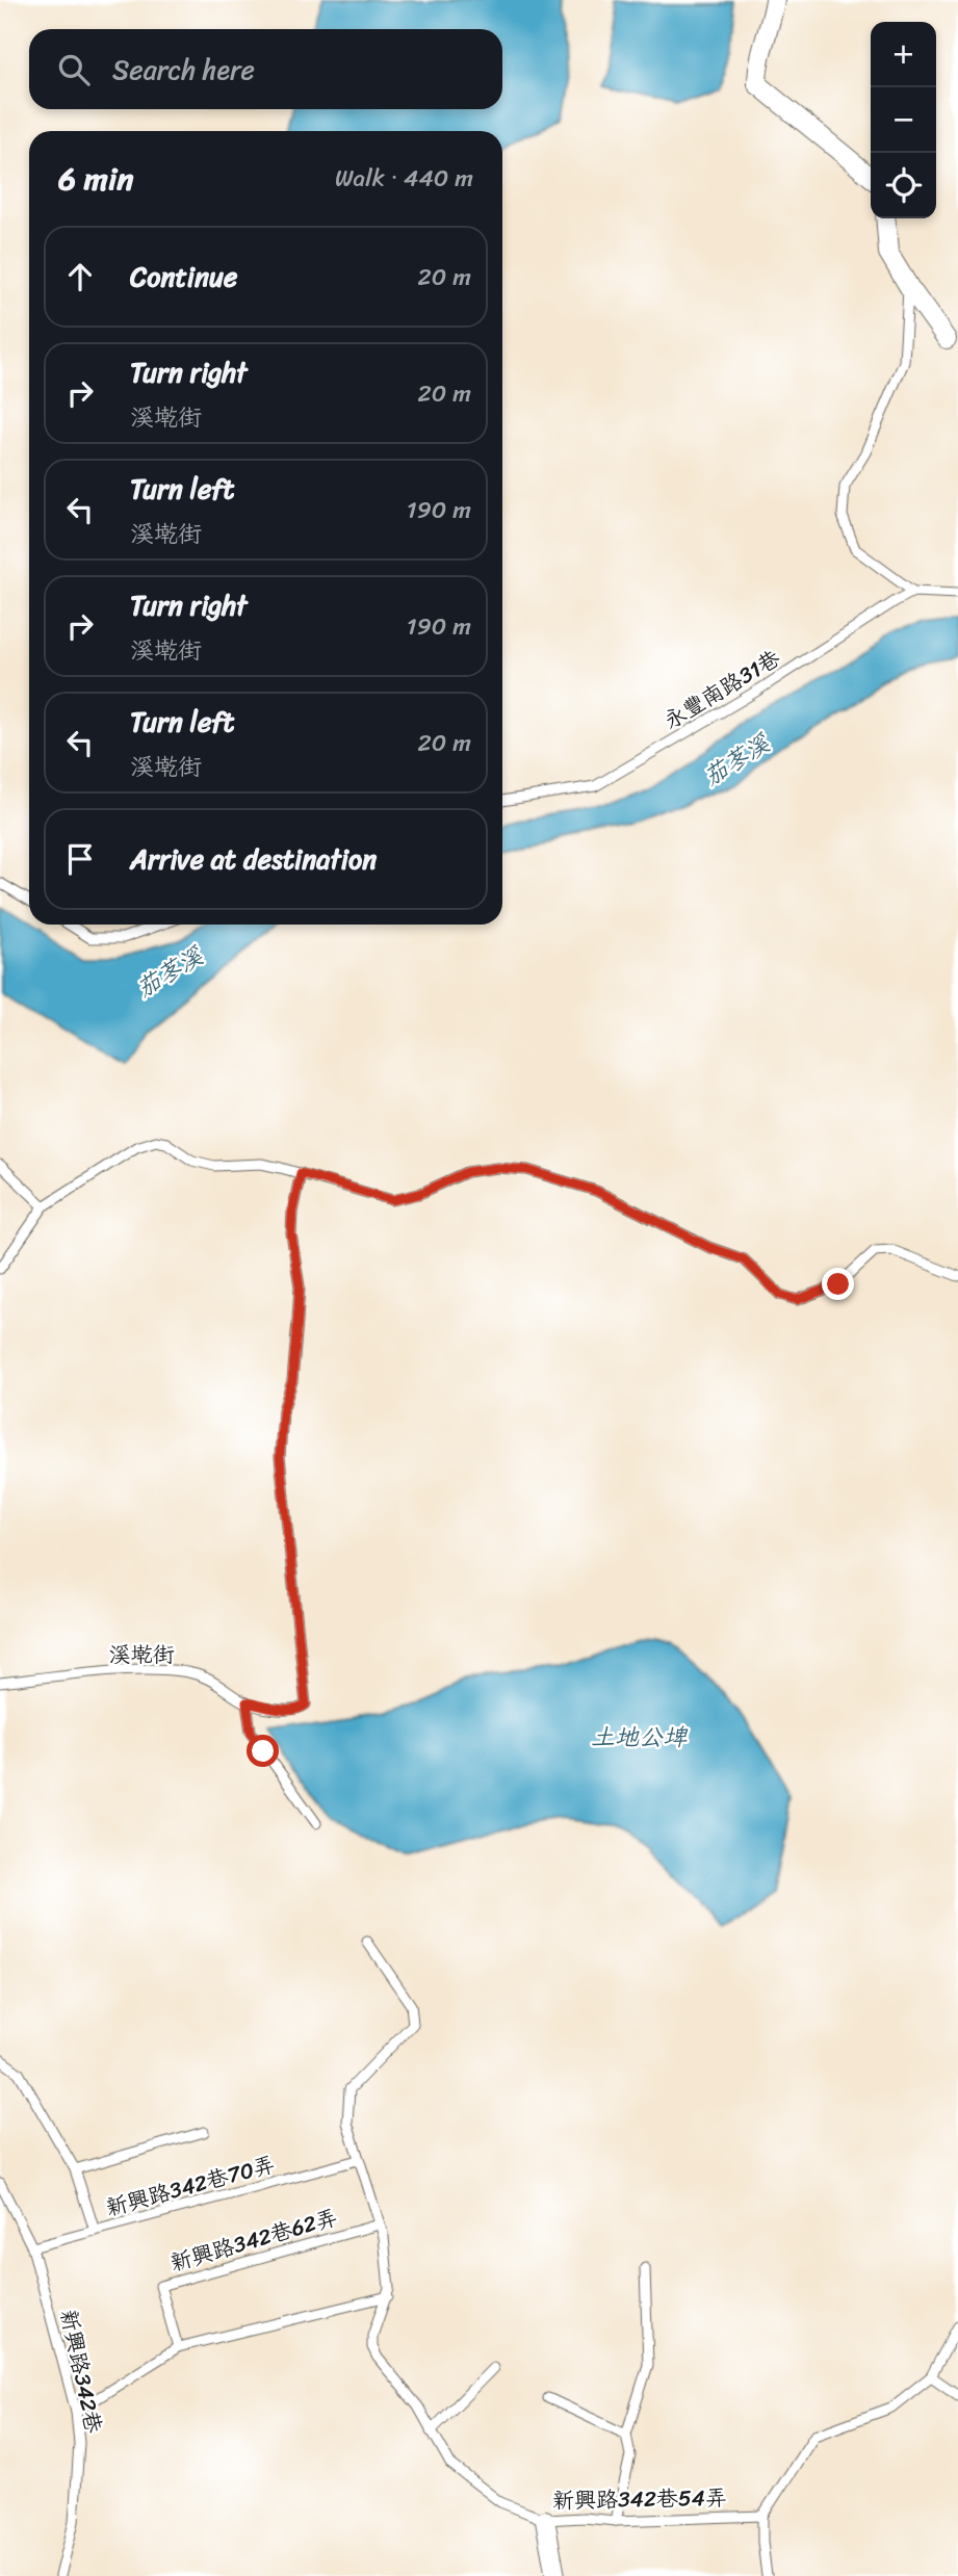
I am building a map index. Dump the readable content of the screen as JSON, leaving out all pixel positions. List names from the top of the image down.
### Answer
{
  "streets": {
    "lane": [
      "永豐南路31巷",
      "溪墘街",
      "新興路342巷70弄",
      "新興路342巷62弄",
      "新興路342巷",
      "新興路342巷54弄"
    ]
  },
  "crossings": [
    ["新興路342巷70弄", "新興路342巷"],
    ["新興路342巷70弄", "新興路342巷54弄"],
    ["新興路342巷62弄", "新興路342巷54弄"]
  ],
  "water": ["茄苳溪", "土地公埤"],
  "page": {
    "map_buttons": ["+", "−"],
    "search": "Search here",
    "heading": ["6 min", "Walk · 440 m"],
    "list": [
      ["Continue", "20 m"],
      ["Turn right", "溪墘街", "20 m"],
      ["Turn left", "溪墘街", "190 m"],
      ["Turn right", "溪墘街", "190 m"],
      ["Turn left", "溪墘街", "20 m"],
      "Arrive at destination"
    ]
  }
}
